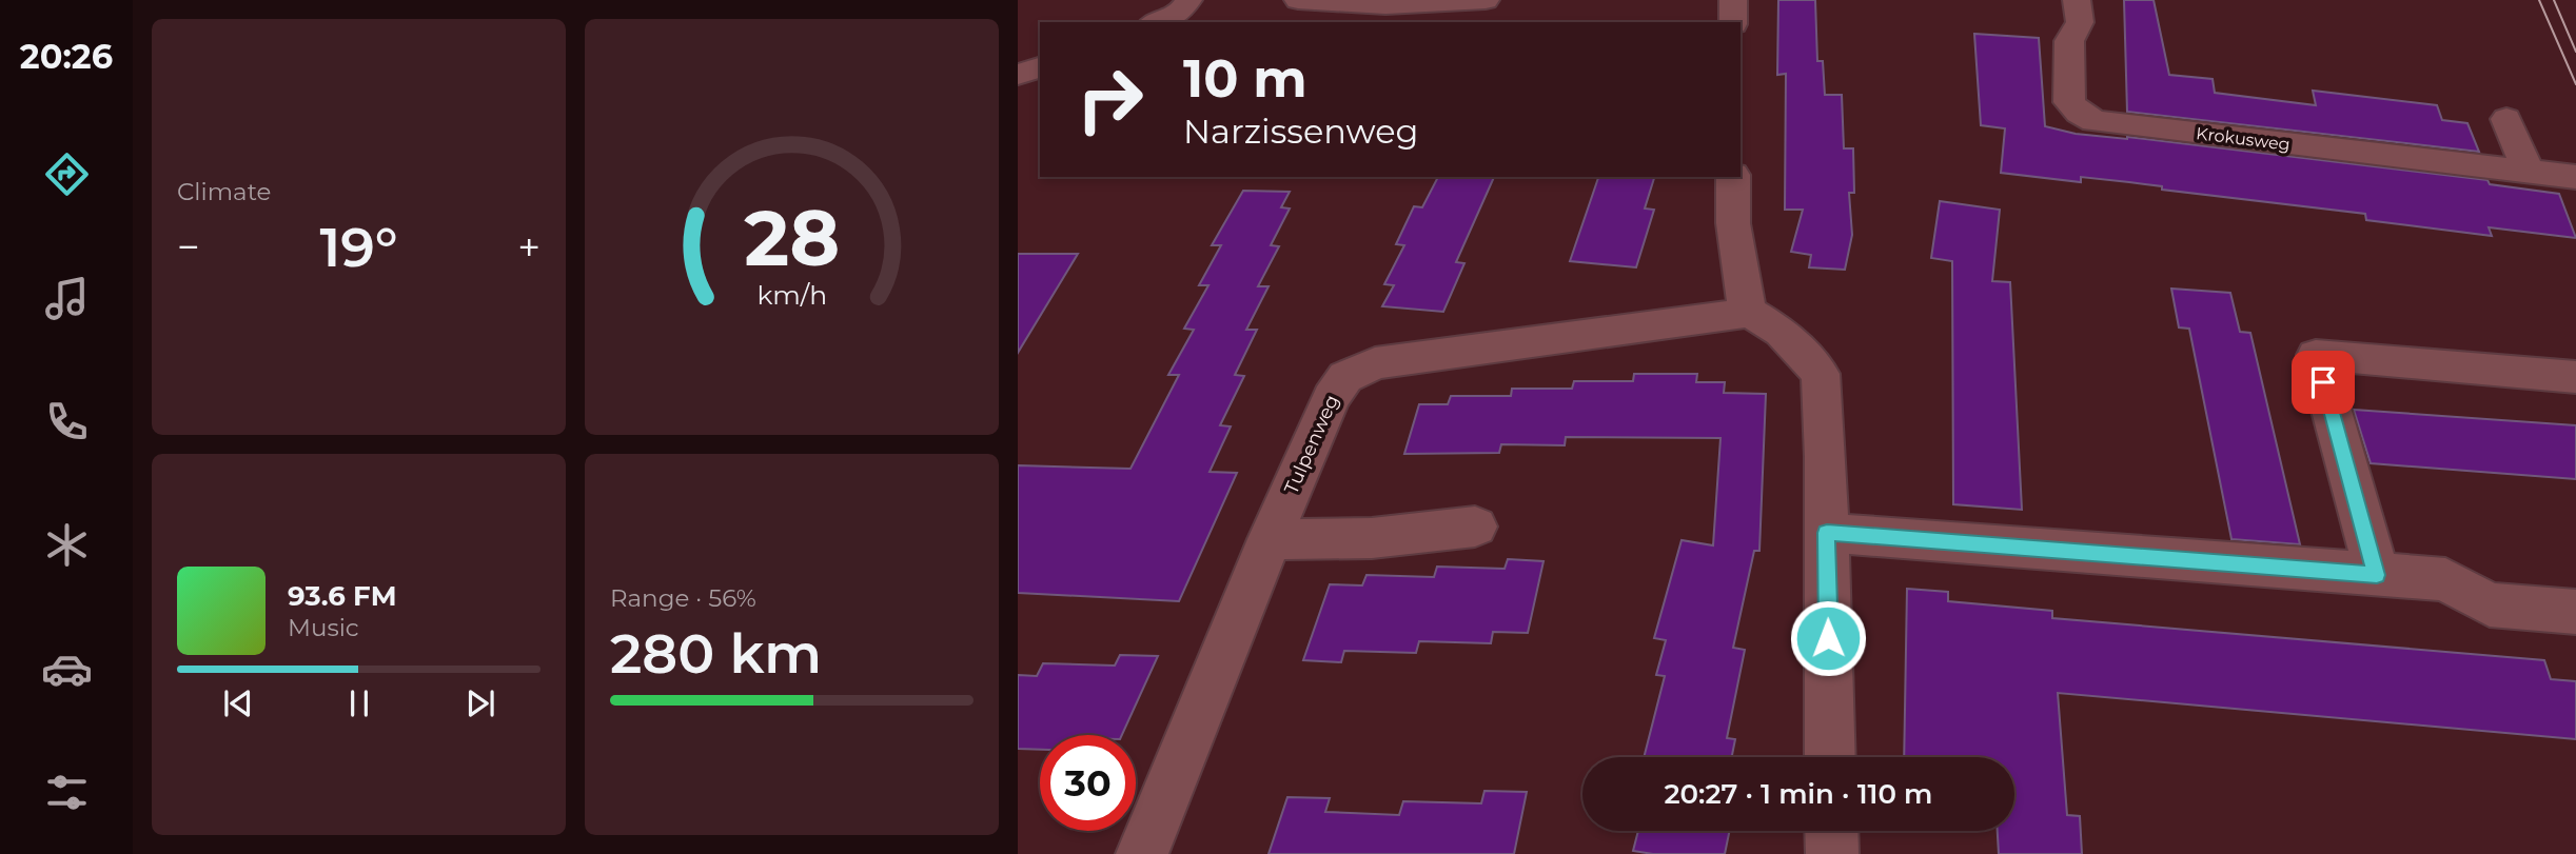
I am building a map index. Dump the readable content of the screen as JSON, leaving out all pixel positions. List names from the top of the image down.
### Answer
{
  "streets": {
    "street": ["Krokusweg", "Tulpenweg"]
  },
  "page": {
    "tabs": "20:26",
    "tile": [
      "Climate",
      ["Range · 56%", "280 km"]
    ],
    "turn": ["10 m", "Narzissenweg"],
    "heat": ["−", "19°", "+"],
    "song": ["93.6 FM", "Music"],
    "limit": "30",
    "trip": "20:27 · 1 min · 110 m",
    "gauge": ["28", "km/h"]
  }
}
